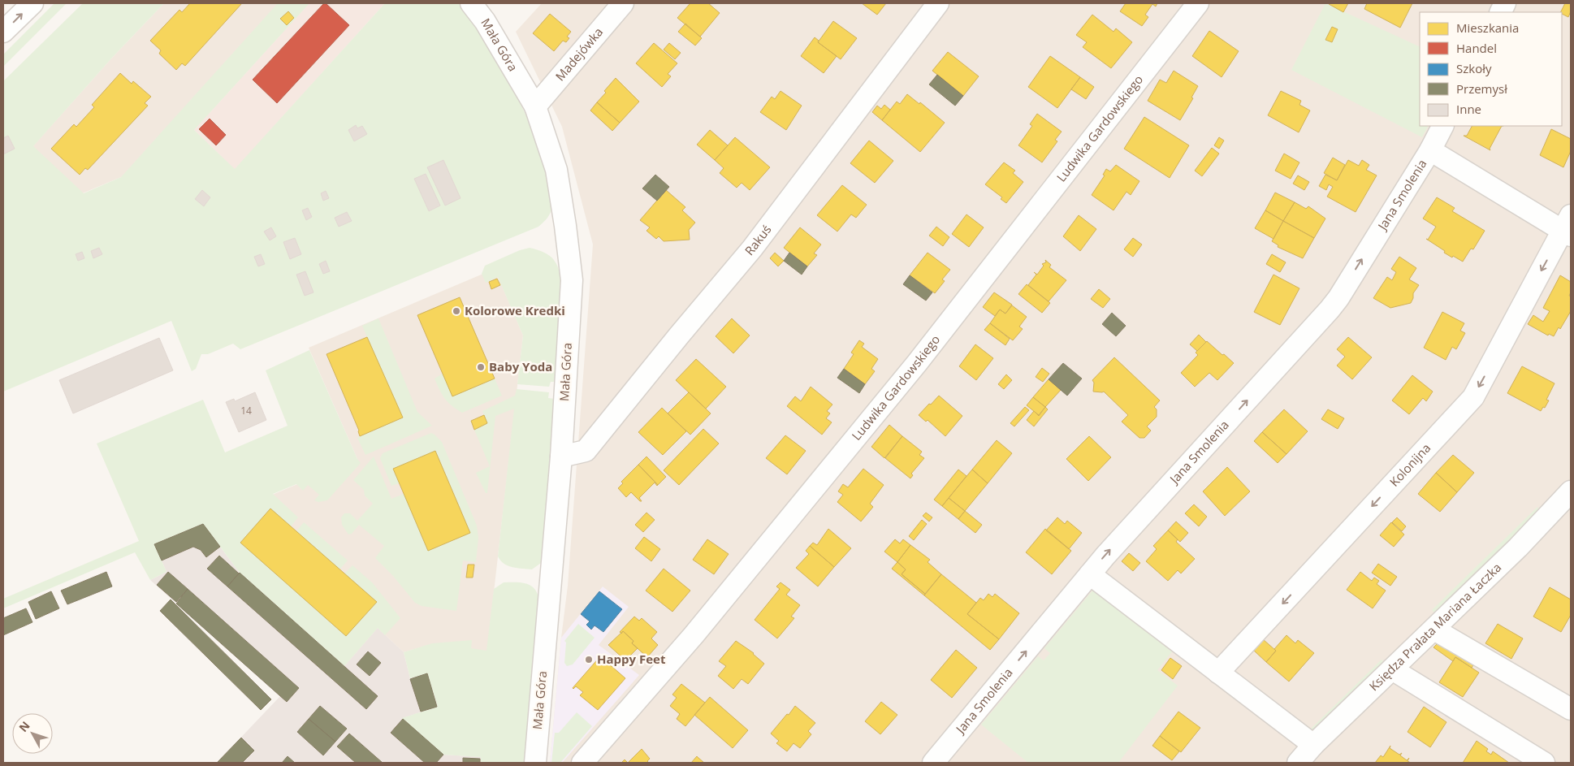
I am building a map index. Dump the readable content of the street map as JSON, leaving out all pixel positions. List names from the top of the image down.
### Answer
{
  "streets": {
    "street": [
      "Mała Góra",
      "Madejówka",
      "Ludwika Gardowskiego",
      "Jana Smolenia",
      "Rakuś",
      "Kolonijna",
      "Księdza Prałata Mariana Łaczka"
    ]
  },
  "crossings": [
    ["Mała Góra", "Madejówka"],
    ["Mała Góra", "Rakuś"]
  ],
  "one_way": ["Jana Smolenia", "Kolonijna"],
  "places": ["Kolorowe Kredki", "Baby Yoda", "Happy Feet"],
  "house_numbers": ["14"],
  "legend": [
    "Mieszkania",
    "Handel",
    "Szkoły",
    "Przemysł",
    "Inne"
  ],
  "north": "top left"
}
